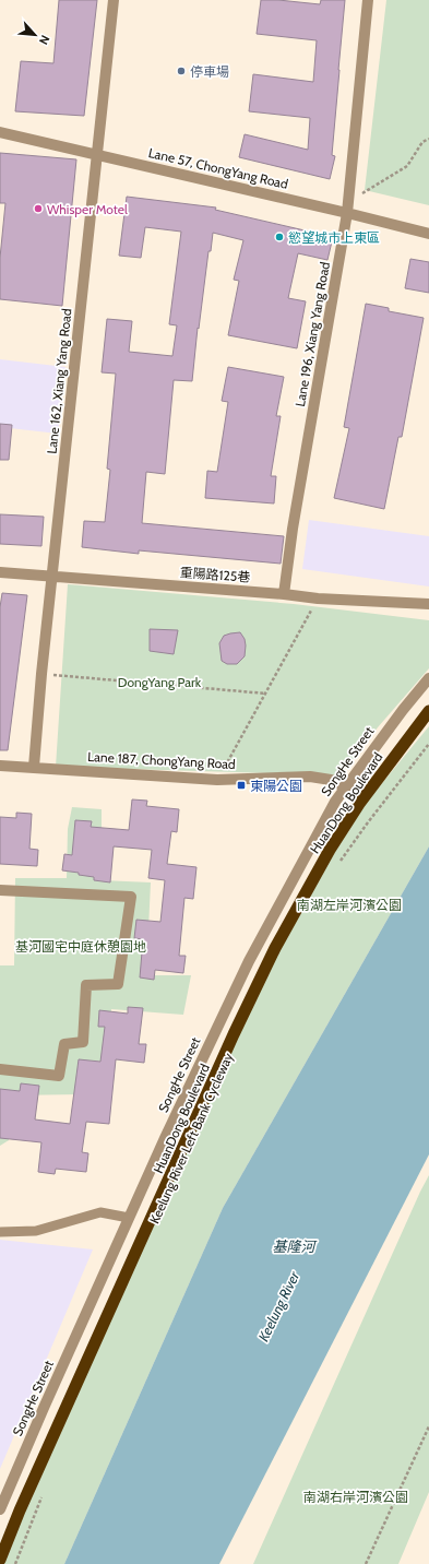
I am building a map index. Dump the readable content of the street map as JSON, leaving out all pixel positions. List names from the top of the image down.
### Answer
{
  "streets": {
    "highway": ["HuanDong Boulevard"],
    "street": [
      "Lane 57, ChongYang Road",
      "Lane 196, Xiang Yang Road",
      "Lane 162, Xiang Yang Road",
      "重陽路125巷",
      "Lane 187, ChongYang Road",
      "SongHe Street"
    ]
  },
  "crossings": [
    ["Lane 57, ChongYang Road", "Lane 196, Xiang Yang Road"],
    ["Lane 57, ChongYang Road", "Lane 162, Xiang Yang Road"],
    ["Lane 196, Xiang Yang Road", "重陽路125巷"],
    ["Lane 162, Xiang Yang Road", "重陽路125巷"],
    ["Lane 162, Xiang Yang Road", "Lane 187, ChongYang Road"],
    ["Lane 187, ChongYang Road", "SongHe Street"]
  ],
  "water": ["基隆河", "Keelung River"],
  "parks": [
    "DongYang Park",
    "南湖左岸河濱公園",
    "基河國宅中庭休憩園地",
    "南湖右岸河濱公園"
  ],
  "places": {
    "other": ["停車場", "Whisper Motel", "慾望城市上東區"],
    "transit": ["東陽公園"]
  },
  "north": "bottom right"
}
